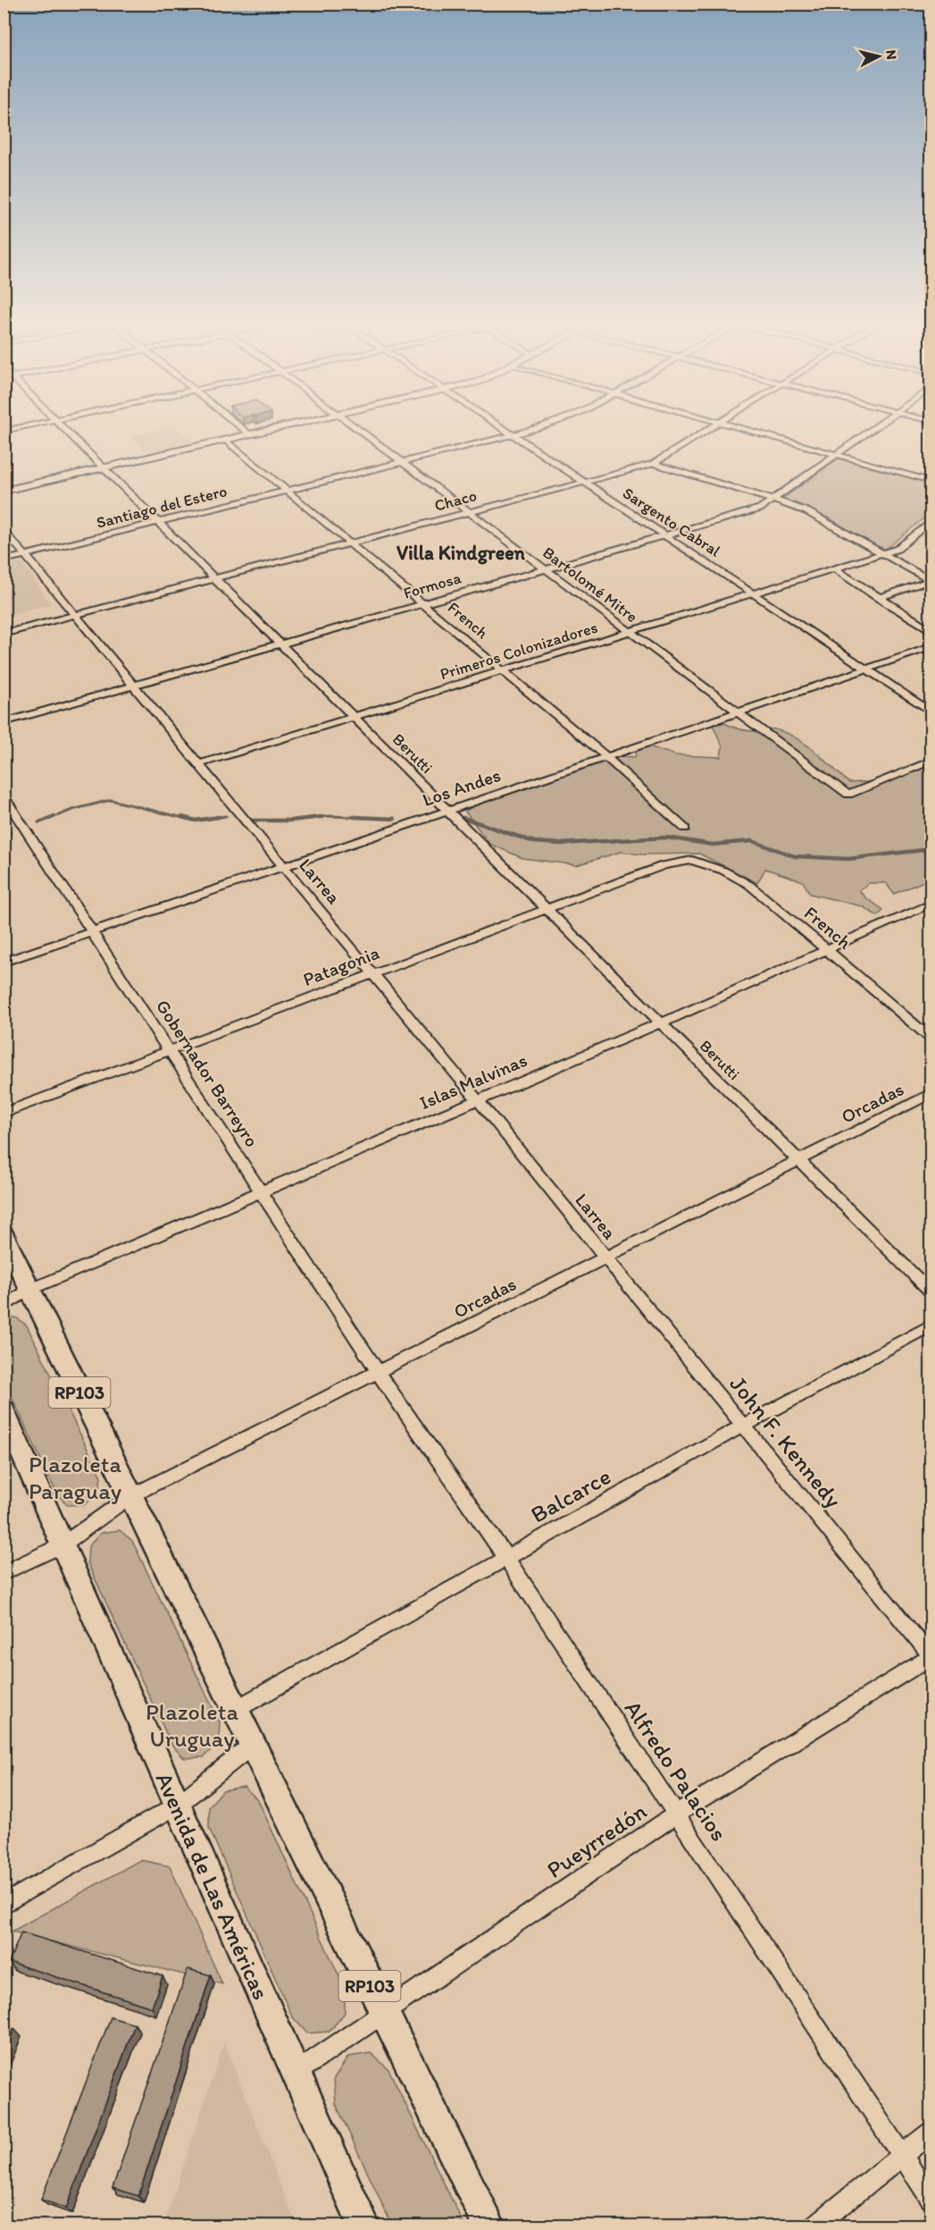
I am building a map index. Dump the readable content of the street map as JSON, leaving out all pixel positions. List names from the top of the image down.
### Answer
{
  "streets": {
    "main road": ["RP103", "Avenida de Las Américas"],
    "street": [
      "Chaco",
      "Santiago del Estero",
      "Sargento Cabral",
      "Bartolomé Mitre",
      "Formosa",
      "French",
      "Primeros Colonizadores",
      "Berutti",
      "Los Andes",
      "Larrea",
      "Patagonia",
      "Gobernador Barreyro",
      "Islas Malvinas",
      "Orcadas",
      "John F. Kennedy",
      "Balcarce",
      "Alfredo Palacios",
      "Pueyrredón"
    ]
  },
  "crossings": [
    ["Chaco", "Sargento Cabral"],
    ["Chaco", "Bartolomé Mitre"],
    ["Chaco", "French"],
    ["Chaco", "Berutti"],
    ["Chaco", "Larrea"],
    ["Santiago del Estero", "Sargento Cabral"],
    ["Santiago del Estero", "Bartolomé Mitre"],
    ["Santiago del Estero", "French"],
    ["Santiago del Estero", "Berutti"],
    ["Santiago del Estero", "Larrea"],
    ["Sargento Cabral", "Formosa"],
    ["Sargento Cabral", "Primeros Colonizadores"],
    ["Sargento Cabral", "Los Andes"],
    ["Bartolomé Mitre", "Formosa"],
    ["Bartolomé Mitre", "Primeros Colonizadores"],
    ["Bartolomé Mitre", "Los Andes"],
    ["Formosa", "French"],
    ["Formosa", "Berutti"],
    ["Formosa", "Larrea"],
    ["French", "Primeros Colonizadores"],
    ["French", "Los Andes"],
    ["French", "Patagonia"],
    ["French", "Islas Malvinas"],
    ["Primeros Colonizadores", "Berutti"],
    ["Primeros Colonizadores", "Larrea"],
    ["Berutti", "Los Andes"],
    ["Berutti", "Patagonia"],
    ["Berutti", "Islas Malvinas"],
    ["Berutti", "Orcadas"],
    ["Los Andes", "Larrea"],
    ["Los Andes", "Gobernador Barreyro"],
    ["Larrea", "Patagonia"],
    ["Larrea", "Islas Malvinas"],
    ["Larrea", "Orcadas"],
    ["Larrea", "John F. Kennedy"],
    ["Patagonia", "Gobernador Barreyro"],
    ["Gobernador Barreyro", "Islas Malvinas"],
    ["Gobernador Barreyro", "Orcadas"],
    ["Gobernador Barreyro", "Alfredo Palacios"],
    ["Islas Malvinas", "RP103"],
    ["Orcadas", "RP103"],
    ["Orcadas", "John F. Kennedy"],
    ["Orcadas", "Alfredo Palacios"],
    ["Orcadas", "Avenida de Las Américas"],
    ["RP103", "Balcarce"],
    ["RP103", "Pueyrredón"],
    ["John F. Kennedy", "Balcarce"],
    ["John F. Kennedy", "Pueyrredón"],
    ["Balcarce", "Alfredo Palacios"],
    ["Alfredo Palacios", "Pueyrredón"],
    ["Pueyrredón", "Avenida de Las Américas"]
  ],
  "districts": ["Villa Kindgreen"],
  "parks": ["Plazoleta Paraguay", "Plazoleta Uruguay"],
  "north": "right"
}
